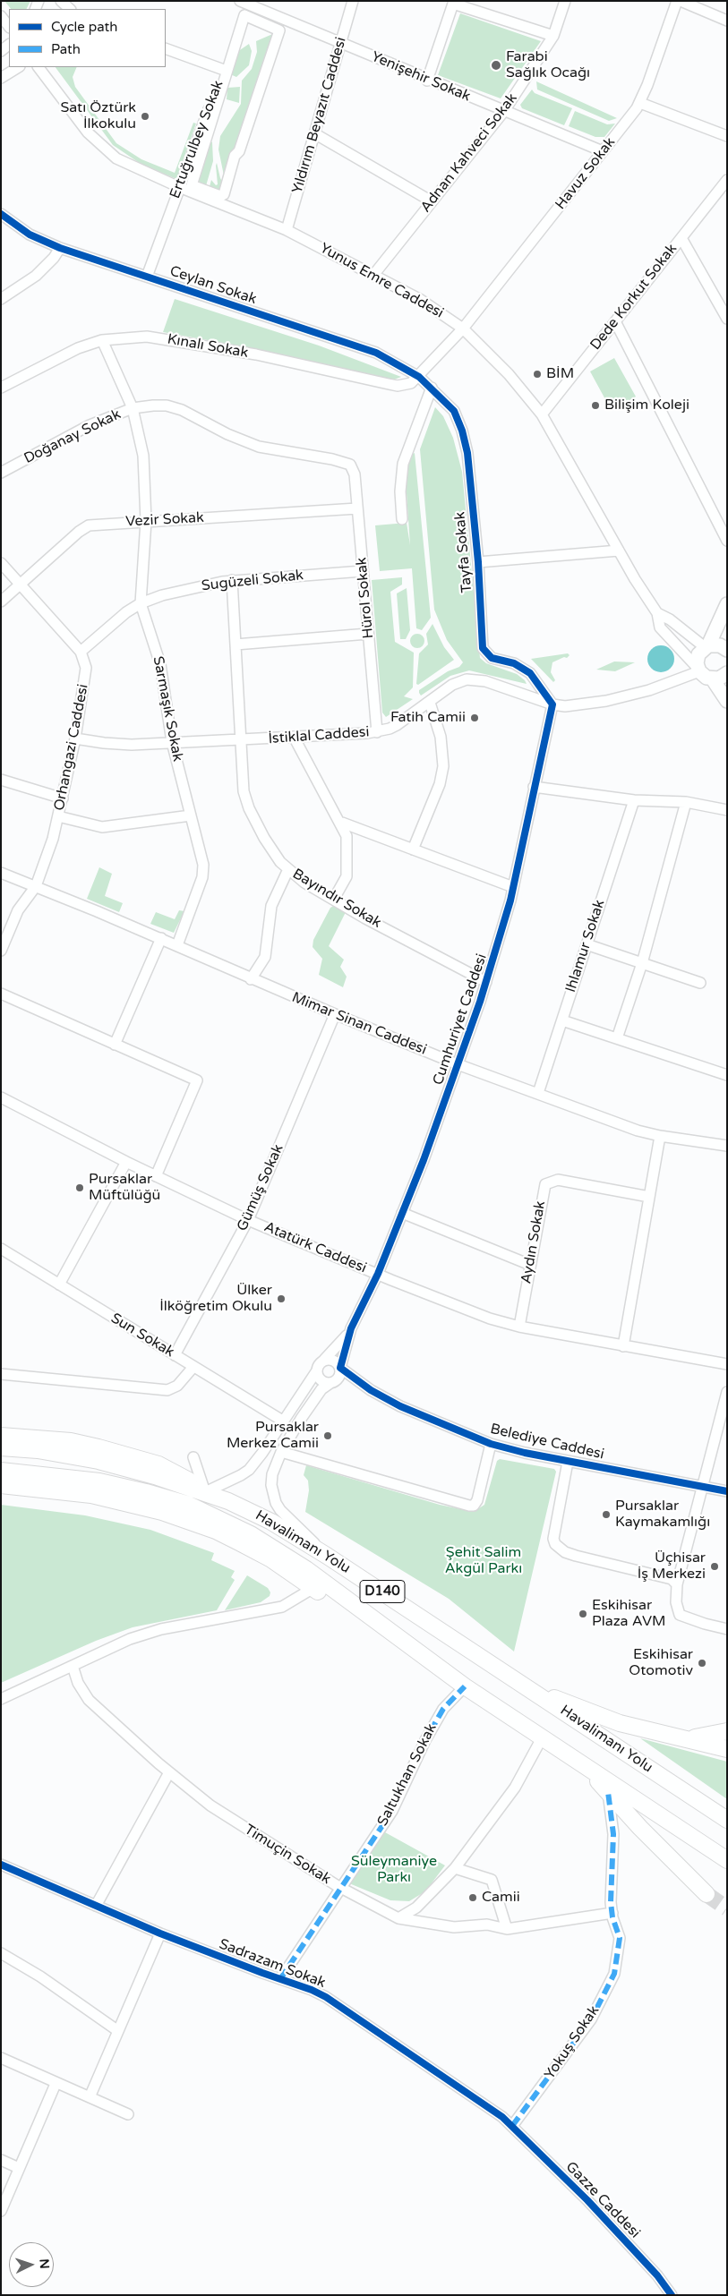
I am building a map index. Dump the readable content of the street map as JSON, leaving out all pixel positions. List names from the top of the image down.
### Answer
{
  "streets": {
    "highway": ["Havalimanı Yolu", "D140"],
    "street": [
      "Yenişehir Sokak",
      "Yıldırım Beyazıt Caddesi",
      "Ertuğrulbey Sokak",
      "Adnan Kahveci Sokak",
      "Havuz Sokak",
      "Yunus Emre Caddesi",
      "Ceylan Sokak",
      "Dede Korkut Sokak",
      "Kınalı Sokak",
      "Doğanay Sokak",
      "Vezir Sokak",
      "Tayfa Sokak",
      "Sugüzeli Sokak",
      "Hürol Sokak",
      "Sarmaşık Sokak",
      "İstiklal Caddesi",
      "Orhangazi Caddesi",
      "Bayındır Sokak",
      "Ihlamur Sokak",
      "Cumhuriyet Caddesi",
      "Mimar Sinan Caddesi",
      "Gümüş Sokak",
      "Aydın Sokak",
      "Atatürk Caddesi",
      "Sun Sokak",
      "Belediye Caddesi",
      "Saltukhan Sokak",
      "Timuçin Sokak",
      "Sadrazam Sokak",
      "Yokuş Sokak",
      "Gazze Caddesi"
    ]
  },
  "crossings": [
    ["Yenişehir Sokak", "Yıldırım Beyazıt Caddesi"],
    ["Yenişehir Sokak", "Ertuğrulbey Sokak"],
    ["Yenişehir Sokak", "Adnan Kahveci Sokak"],
    ["Yenişehir Sokak", "Havuz Sokak"],
    ["Yıldırım Beyazıt Caddesi", "Yunus Emre Caddesi"],
    ["Ertuğrulbey Sokak", "Yunus Emre Caddesi"],
    ["Ertuğrulbey Sokak", "Ceylan Sokak"],
    ["Adnan Kahveci Sokak", "Yunus Emre Caddesi"],
    ["Havuz Sokak", "Yunus Emre Caddesi"],
    ["Havuz Sokak", "Ceylan Sokak"],
    ["Havuz Sokak", "Kınalı Sokak"],
    ["Havuz Sokak", "Tayfa Sokak"],
    ["Yunus Emre Caddesi", "Dede Korkut Sokak"],
    ["Yunus Emre Caddesi", "İstiklal Caddesi"],
    ["Ceylan Sokak", "Kınalı Sokak"],
    ["Ceylan Sokak", "Tayfa Sokak"],
    ["Kınalı Sokak", "Tayfa Sokak"],
    ["Kınalı Sokak", "Sarmaşık Sokak"],
    ["Doğanay Sokak", "Hürol Sokak"],
    ["Doğanay Sokak", "Sarmaşık Sokak"],
    ["Vezir Sokak", "Hürol Sokak"],
    ["Vezir Sokak", "Sarmaşık Sokak"],
    ["Vezir Sokak", "Orhangazi Caddesi"],
    ["Tayfa Sokak", "İstiklal Caddesi"],
    ["Tayfa Sokak", "Cumhuriyet Caddesi"],
    ["Sugüzeli Sokak", "Hürol Sokak"],
    ["Sugüzeli Sokak", "Sarmaşık Sokak"],
    ["Sugüzeli Sokak", "Orhangazi Caddesi"],
    ["Sugüzeli Sokak", "Bayındır Sokak"],
    ["Hürol Sokak", "İstiklal Caddesi"],
    ["Sarmaşık Sokak", "İstiklal Caddesi"],
    ["Sarmaşık Sokak", "Mimar Sinan Caddesi"],
    ["İstiklal Caddesi", "Orhangazi Caddesi"],
    ["İstiklal Caddesi", "Bayındır Sokak"],
    ["İstiklal Caddesi", "Cumhuriyet Caddesi"],
    ["Orhangazi Caddesi", "Mimar Sinan Caddesi"],
    ["Bayındır Sokak", "Cumhuriyet Caddesi"],
    ["Ihlamur Sokak", "Mimar Sinan Caddesi"],
    ["Cumhuriyet Caddesi", "Mimar Sinan Caddesi"],
    ["Cumhuriyet Caddesi", "Atatürk Caddesi"],
    ["Mimar Sinan Caddesi", "Gümüş Sokak"],
    ["Gümüş Sokak", "Atatürk Caddesi"],
    ["Gümüş Sokak", "Sun Sokak"],
    ["Aydın Sokak", "Atatürk Caddesi"],
    ["D140", "Saltukhan Sokak"],
    ["Saltukhan Sokak", "Timuçin Sokak"],
    ["Saltukhan Sokak", "Sadrazam Sokak"],
    ["Timuçin Sokak", "Yokuş Sokak"],
    ["Sadrazam Sokak", "Yokuş Sokak"],
    ["Sadrazam Sokak", "Gazze Caddesi"],
    ["Yokuş Sokak", "Gazze Caddesi"]
  ],
  "parks": ["Şehit Salim Akgül Parkı", "Süleymaniye Parkı"],
  "places": [
    "Farabi Sağlık Ocağı",
    "Satı Öztürk İlkokulu",
    "BİM",
    "Bilişim Koleji",
    "Fatih Camii",
    "Pursaklar Müftülüğü",
    "Ülker İlköğretim Okulu",
    "Pursaklar Merkez Camii",
    "Pursaklar Kaymakamlığı",
    "Üçhisar İş Merkezi",
    "Eskihisar Plaza AVM",
    "Eskihisar Otomotiv",
    "Camii"
  ],
  "legend": ["Cycle path", "Path"],
  "north": "right"
}
